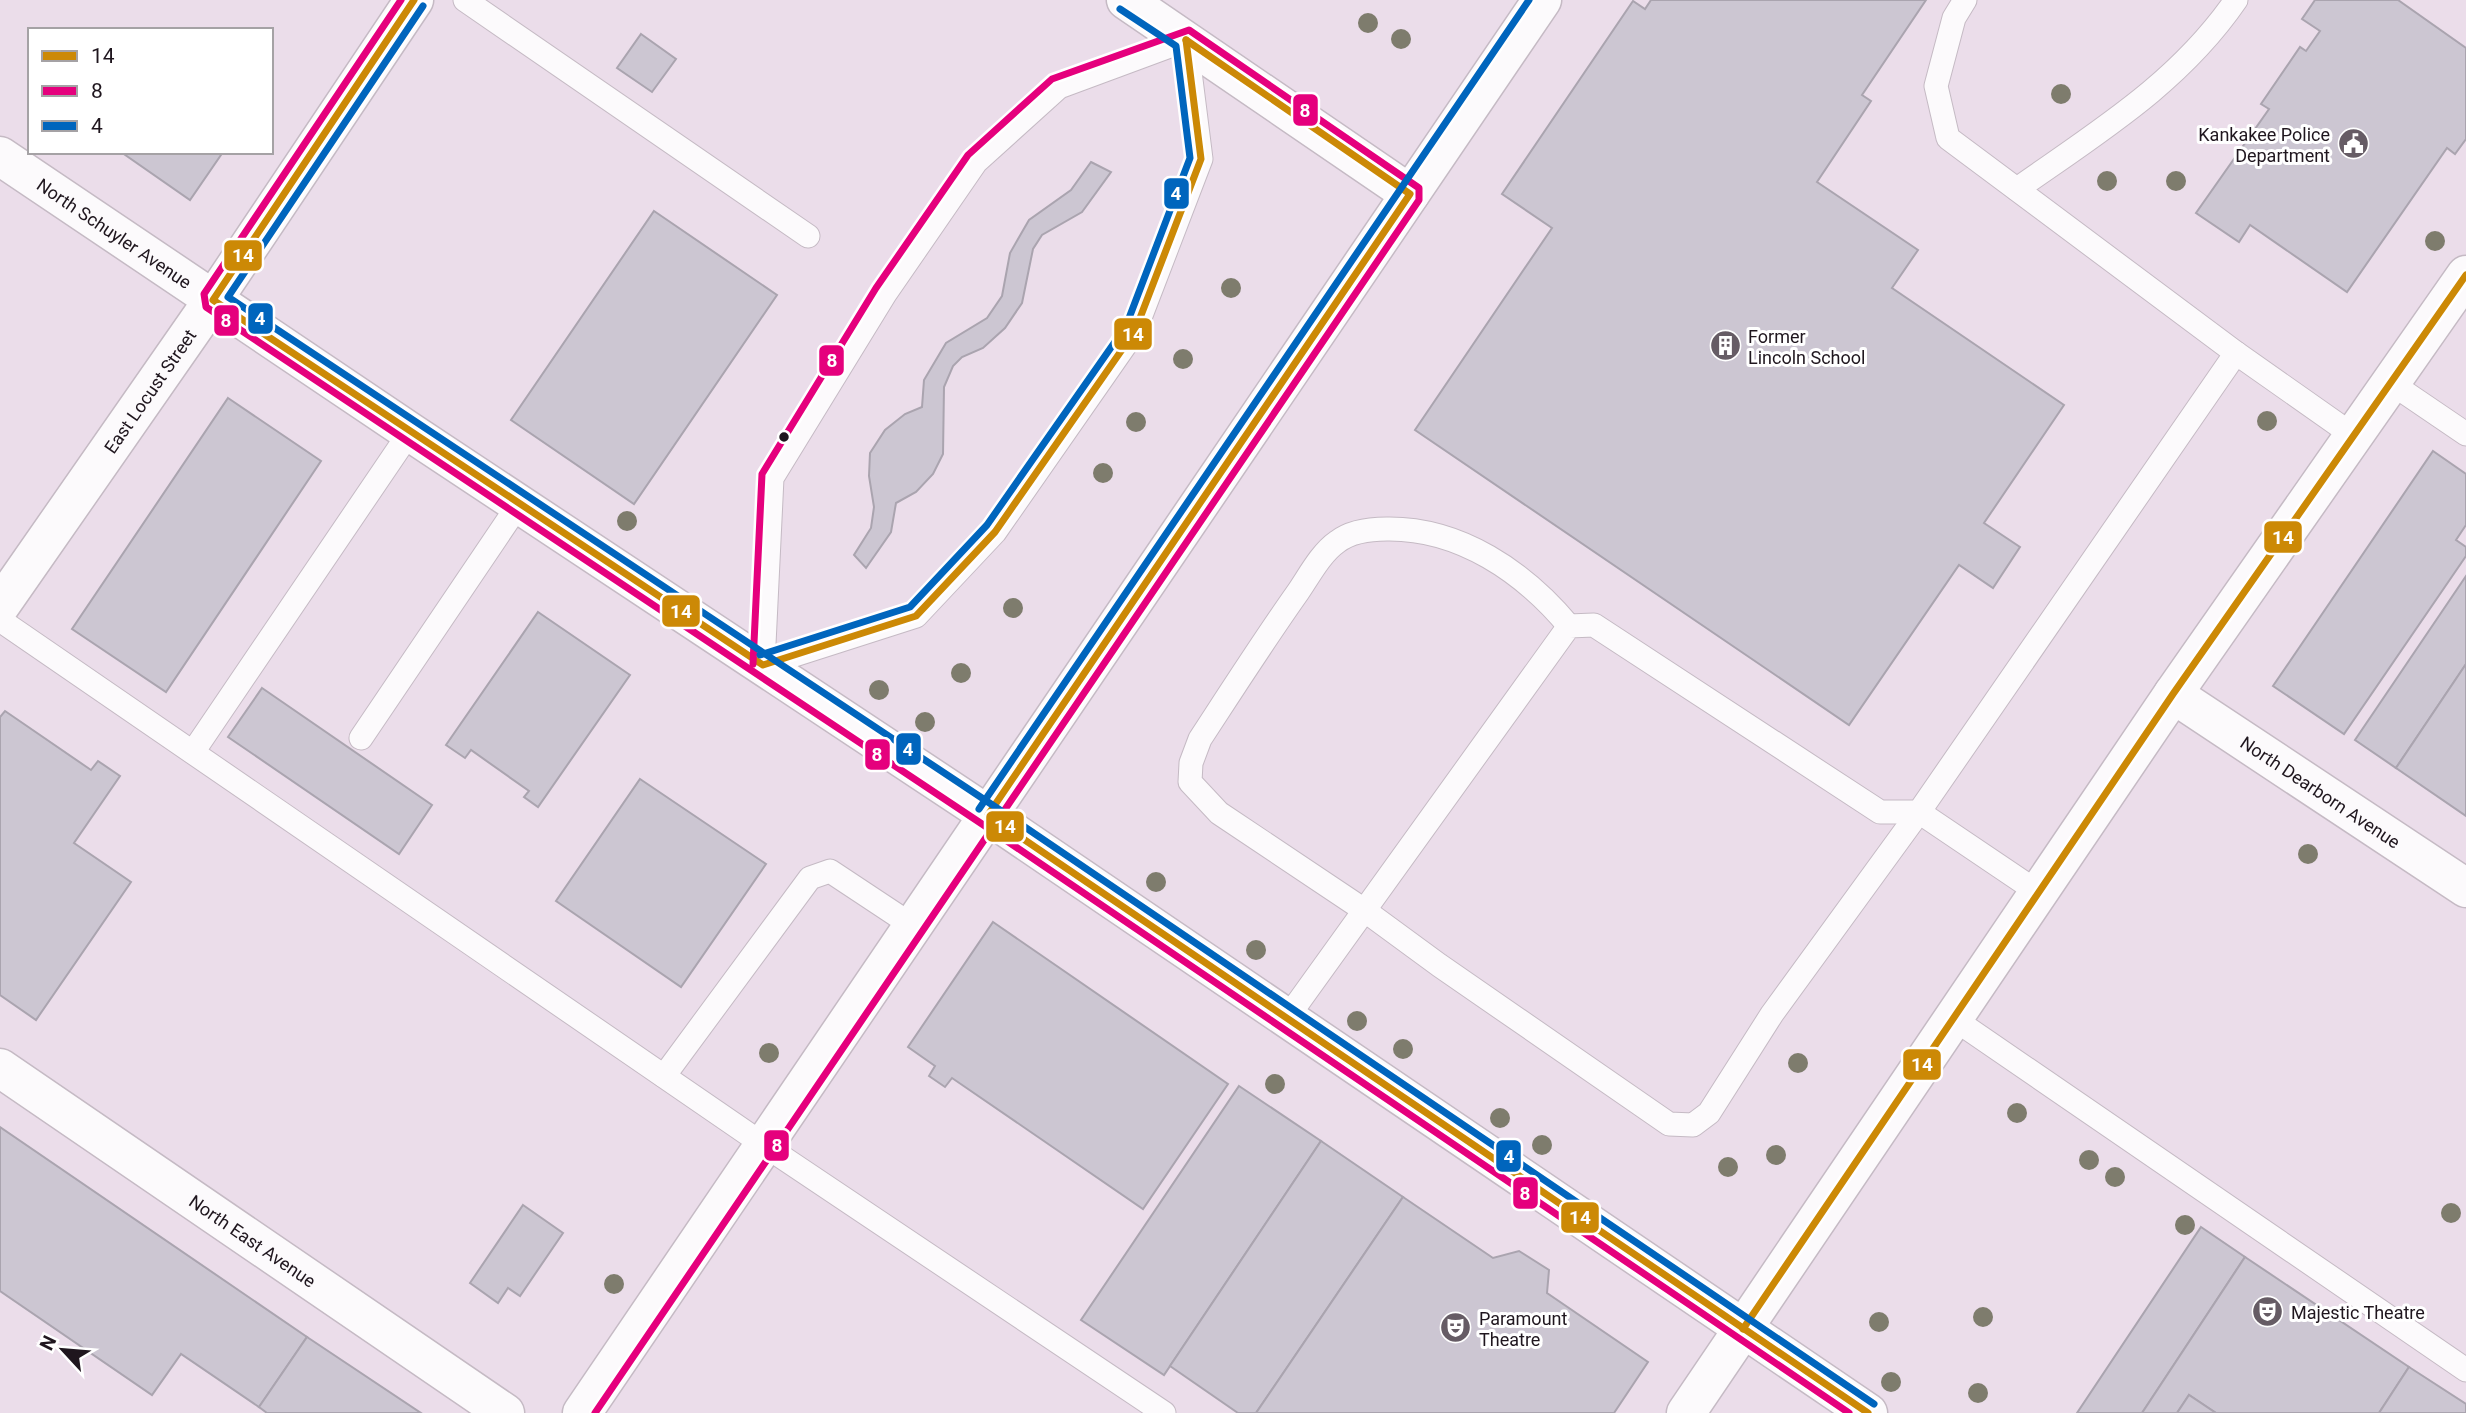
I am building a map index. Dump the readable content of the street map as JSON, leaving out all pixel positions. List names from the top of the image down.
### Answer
{
  "streets": {
    "street": [
      "North Schuyler Avenue",
      "East Locust Street",
      "North Dearborn Avenue",
      "North East Avenue"
    ]
  },
  "crossings": [
    ["North Schuyler Avenue", "East Locust Street"]
  ],
  "places": {
    "public building": ["Kankakee Police Department"],
    "building": ["Former Lincoln School"],
    "theatre": ["Majestic Theatre", "Paramount Theatre"]
  },
  "lines": ["transit line 14", "transit line 8", "transit line 4"],
  "legend": ["14", "8", "4"],
  "north": "top left"
}
